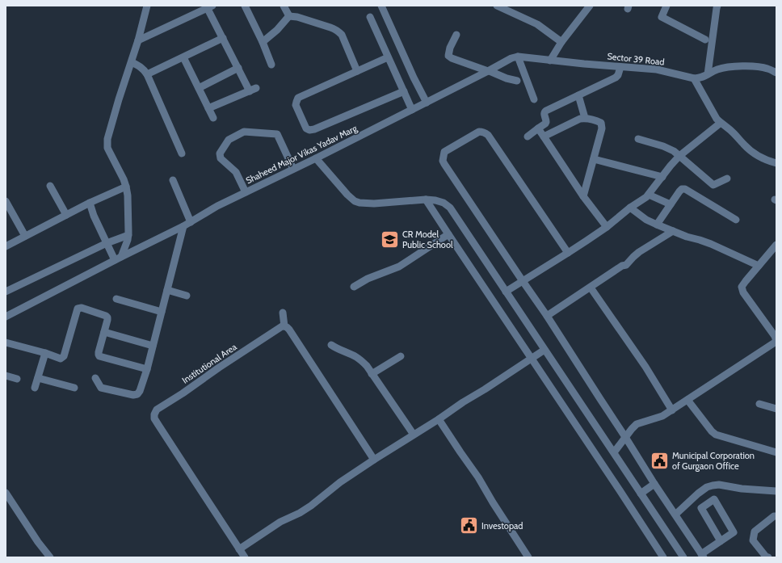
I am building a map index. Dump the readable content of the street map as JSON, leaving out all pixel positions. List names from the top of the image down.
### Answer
{
  "streets": {
    "street": ["Sector 39 Road", "Shaheed Major Vikas Yadav Marg", "Institutional Area"]
  },
  "crossings": [
    ["Sector 39 Road", "Shaheed Major Vikas Yadav Marg"]
  ],
  "places": {
    "school or university": ["CR Model Public School"],
    "public building": ["Municipal Corporation of Gurgaon Office", "Investopad"]
  }
}
